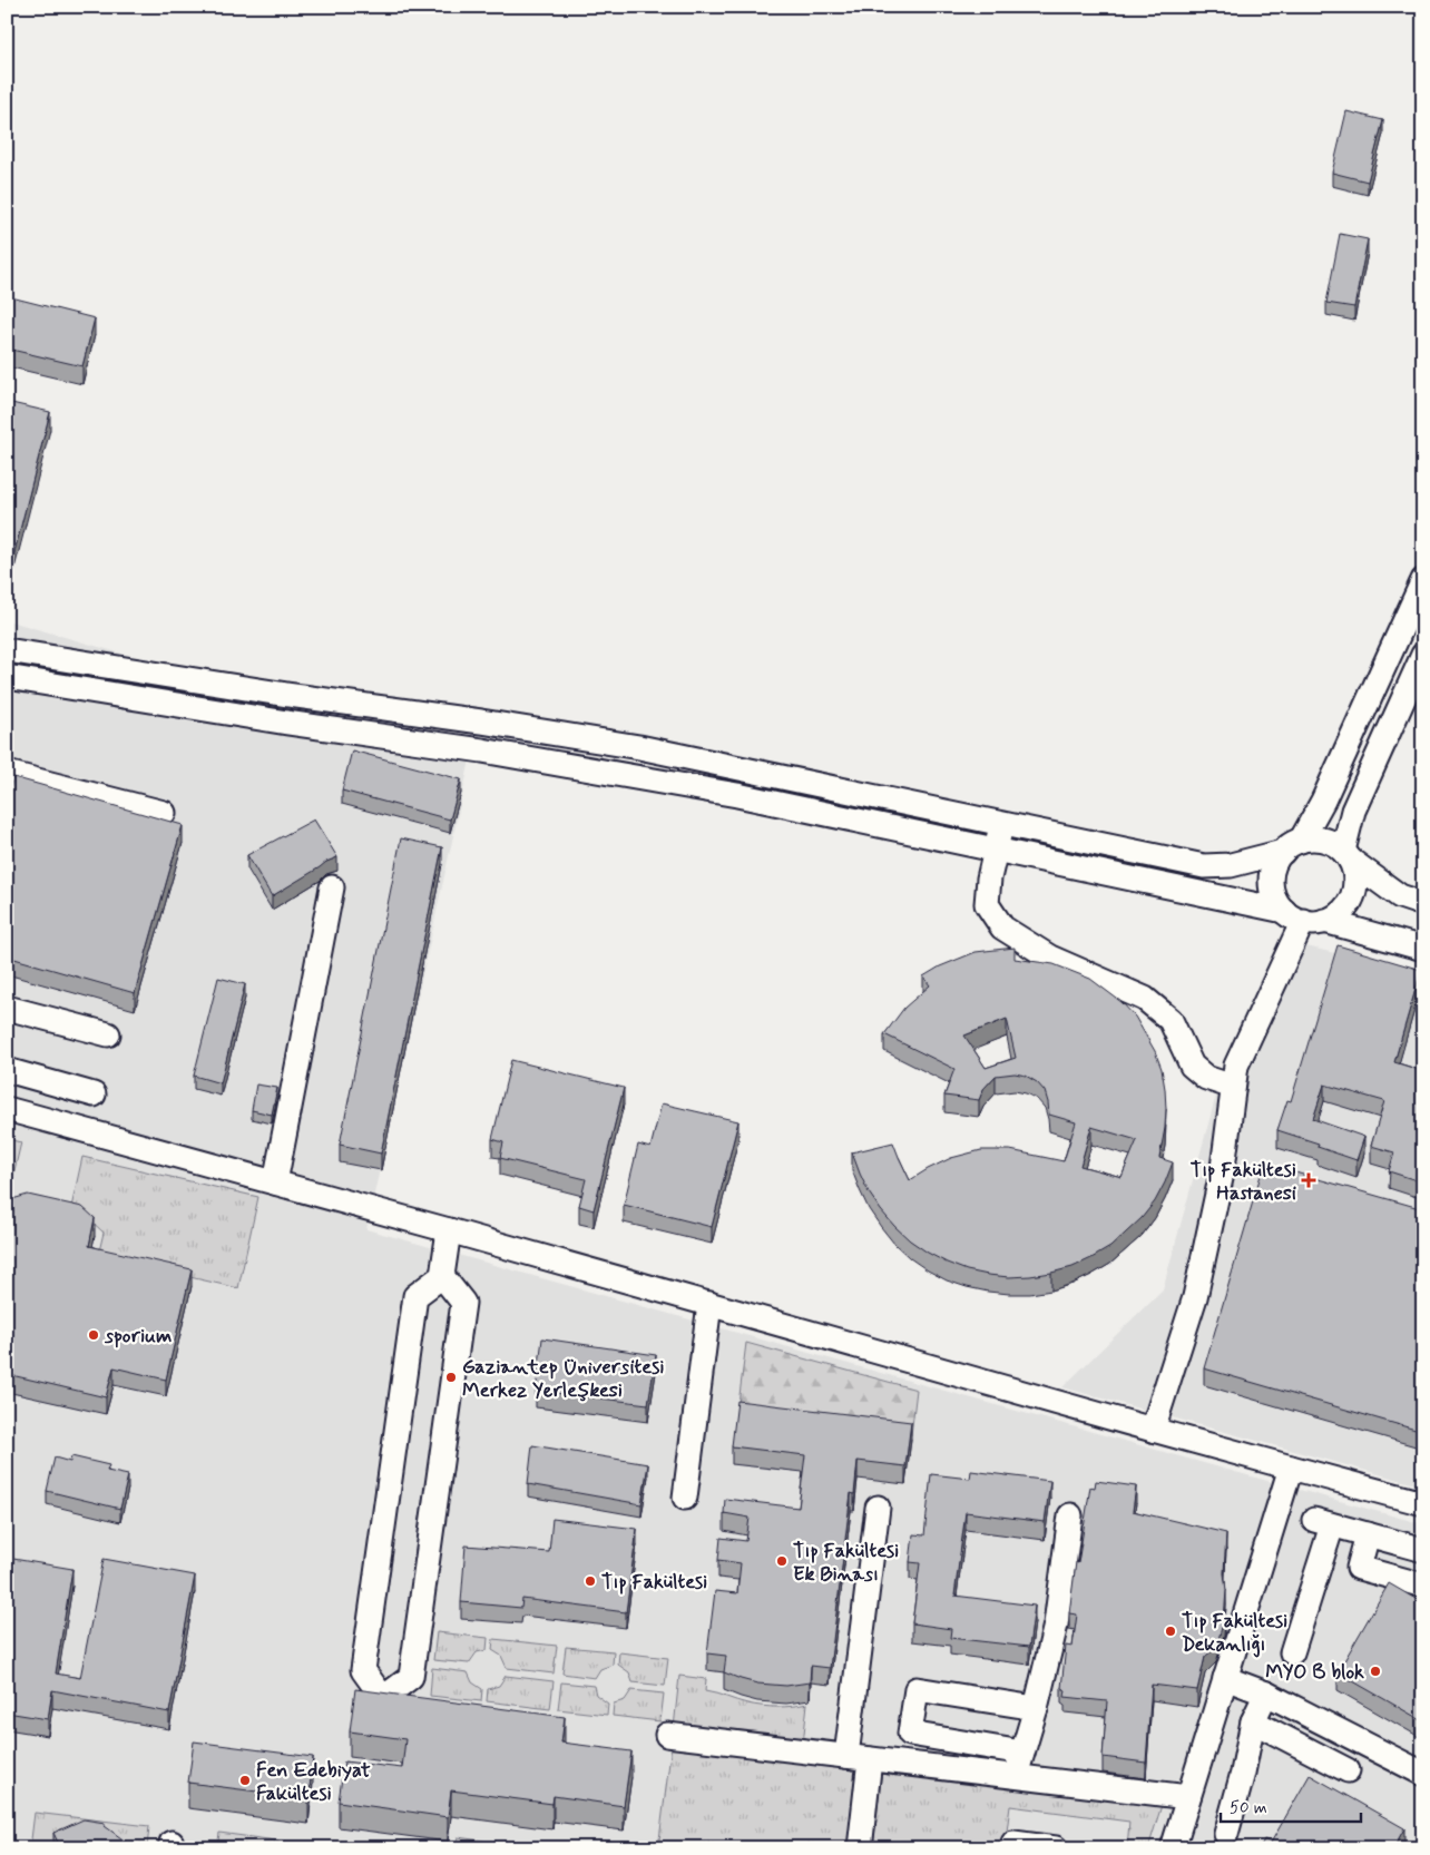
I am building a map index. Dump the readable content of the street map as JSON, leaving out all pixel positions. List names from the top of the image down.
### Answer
{
  "places": {
    "health": ["Tıp Fakültesi Hastanesi"],
    "other": [
      "sporium",
      "Gaziantep Üniversitesi Merkez Yerleşkesi",
      "Tıp Fakültesi Ek Binası",
      "Tıp Fakültesi",
      "Tıp Fakültesi Dekanlığı",
      "MYO B blok",
      "Fen Edebiyat Fakültesi"
    ]
  },
  "scale_bar": "50 m"
}
